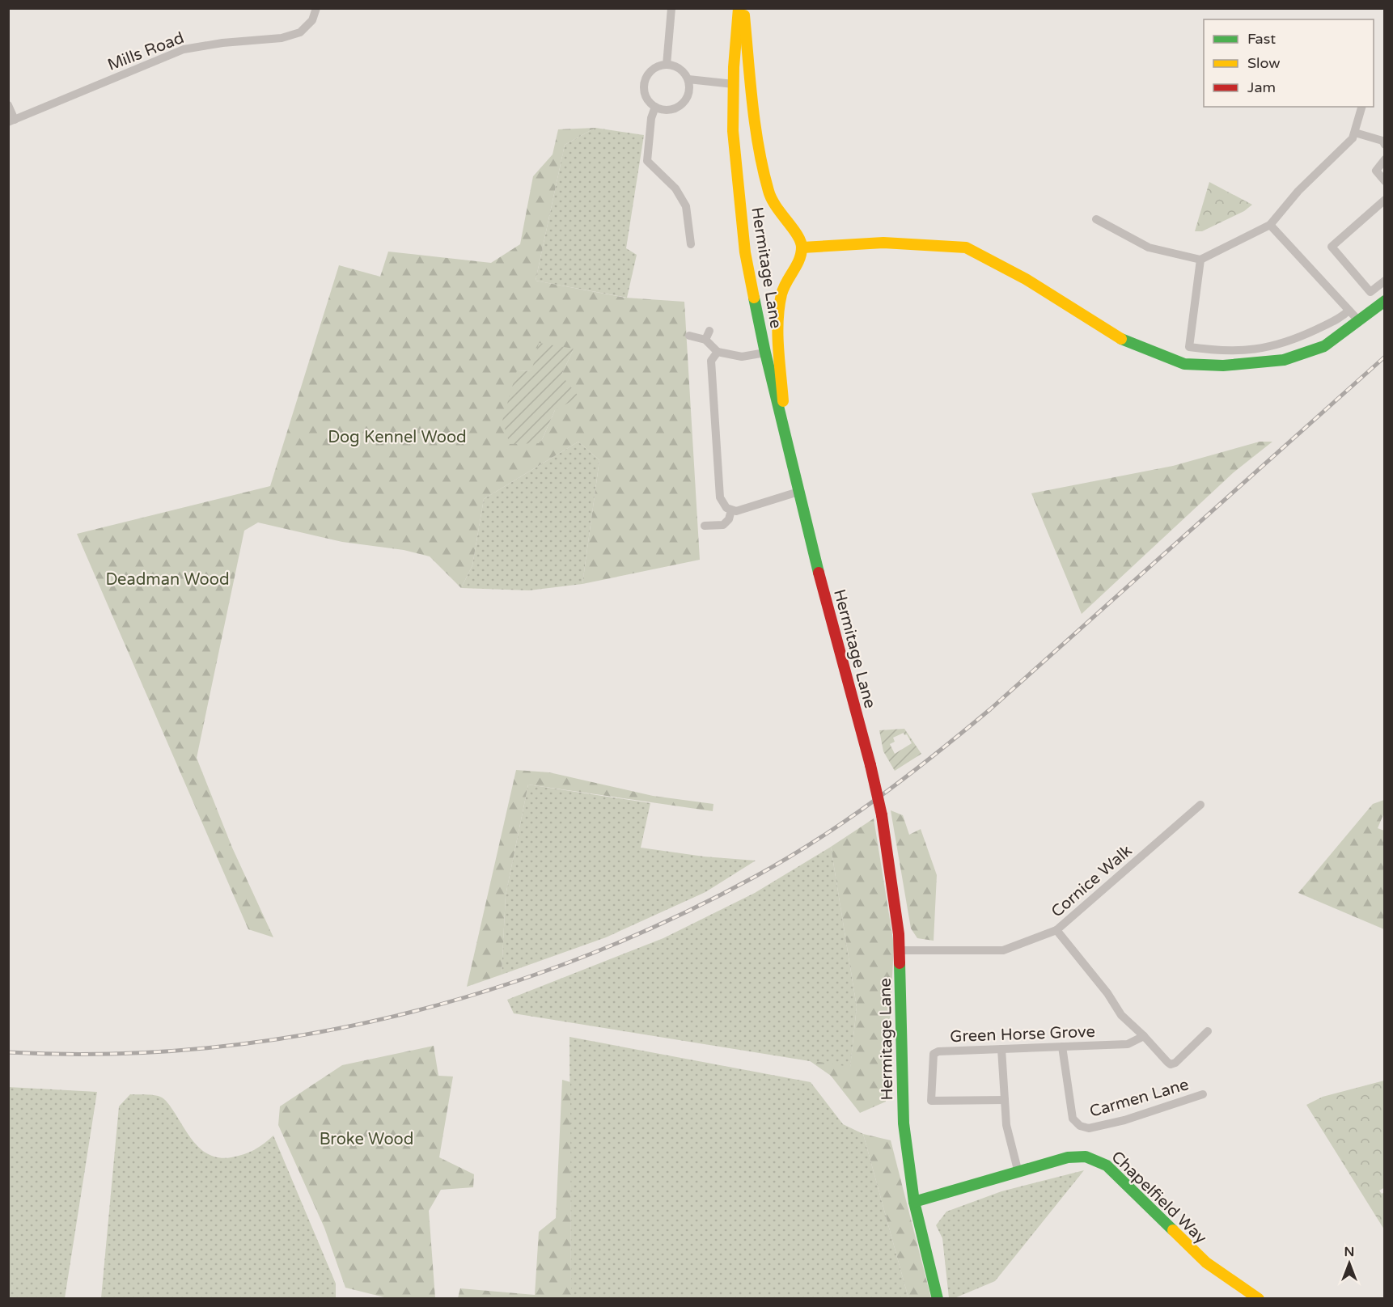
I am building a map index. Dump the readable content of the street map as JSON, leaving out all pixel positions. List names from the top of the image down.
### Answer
{
  "streets": {
    "main road": ["Hermitage Lane", "Chapelfield Way"],
    "street": [
      "Mills Road",
      "Cornice Walk",
      "Green Horse Grove",
      "Carmen Lane"
    ]
  },
  "crossings": [
    ["Hermitage Lane", "Cornice Walk"],
    ["Hermitage Lane", "Chapelfield Way"],
    ["Green Horse Grove", "Carmen Lane"]
  ],
  "parks": ["Dog Kennel Wood", "Deadman Wood", "Broke Wood"],
  "legend": ["Fast", "Slow", "Jam"],
  "north": "top"
}
